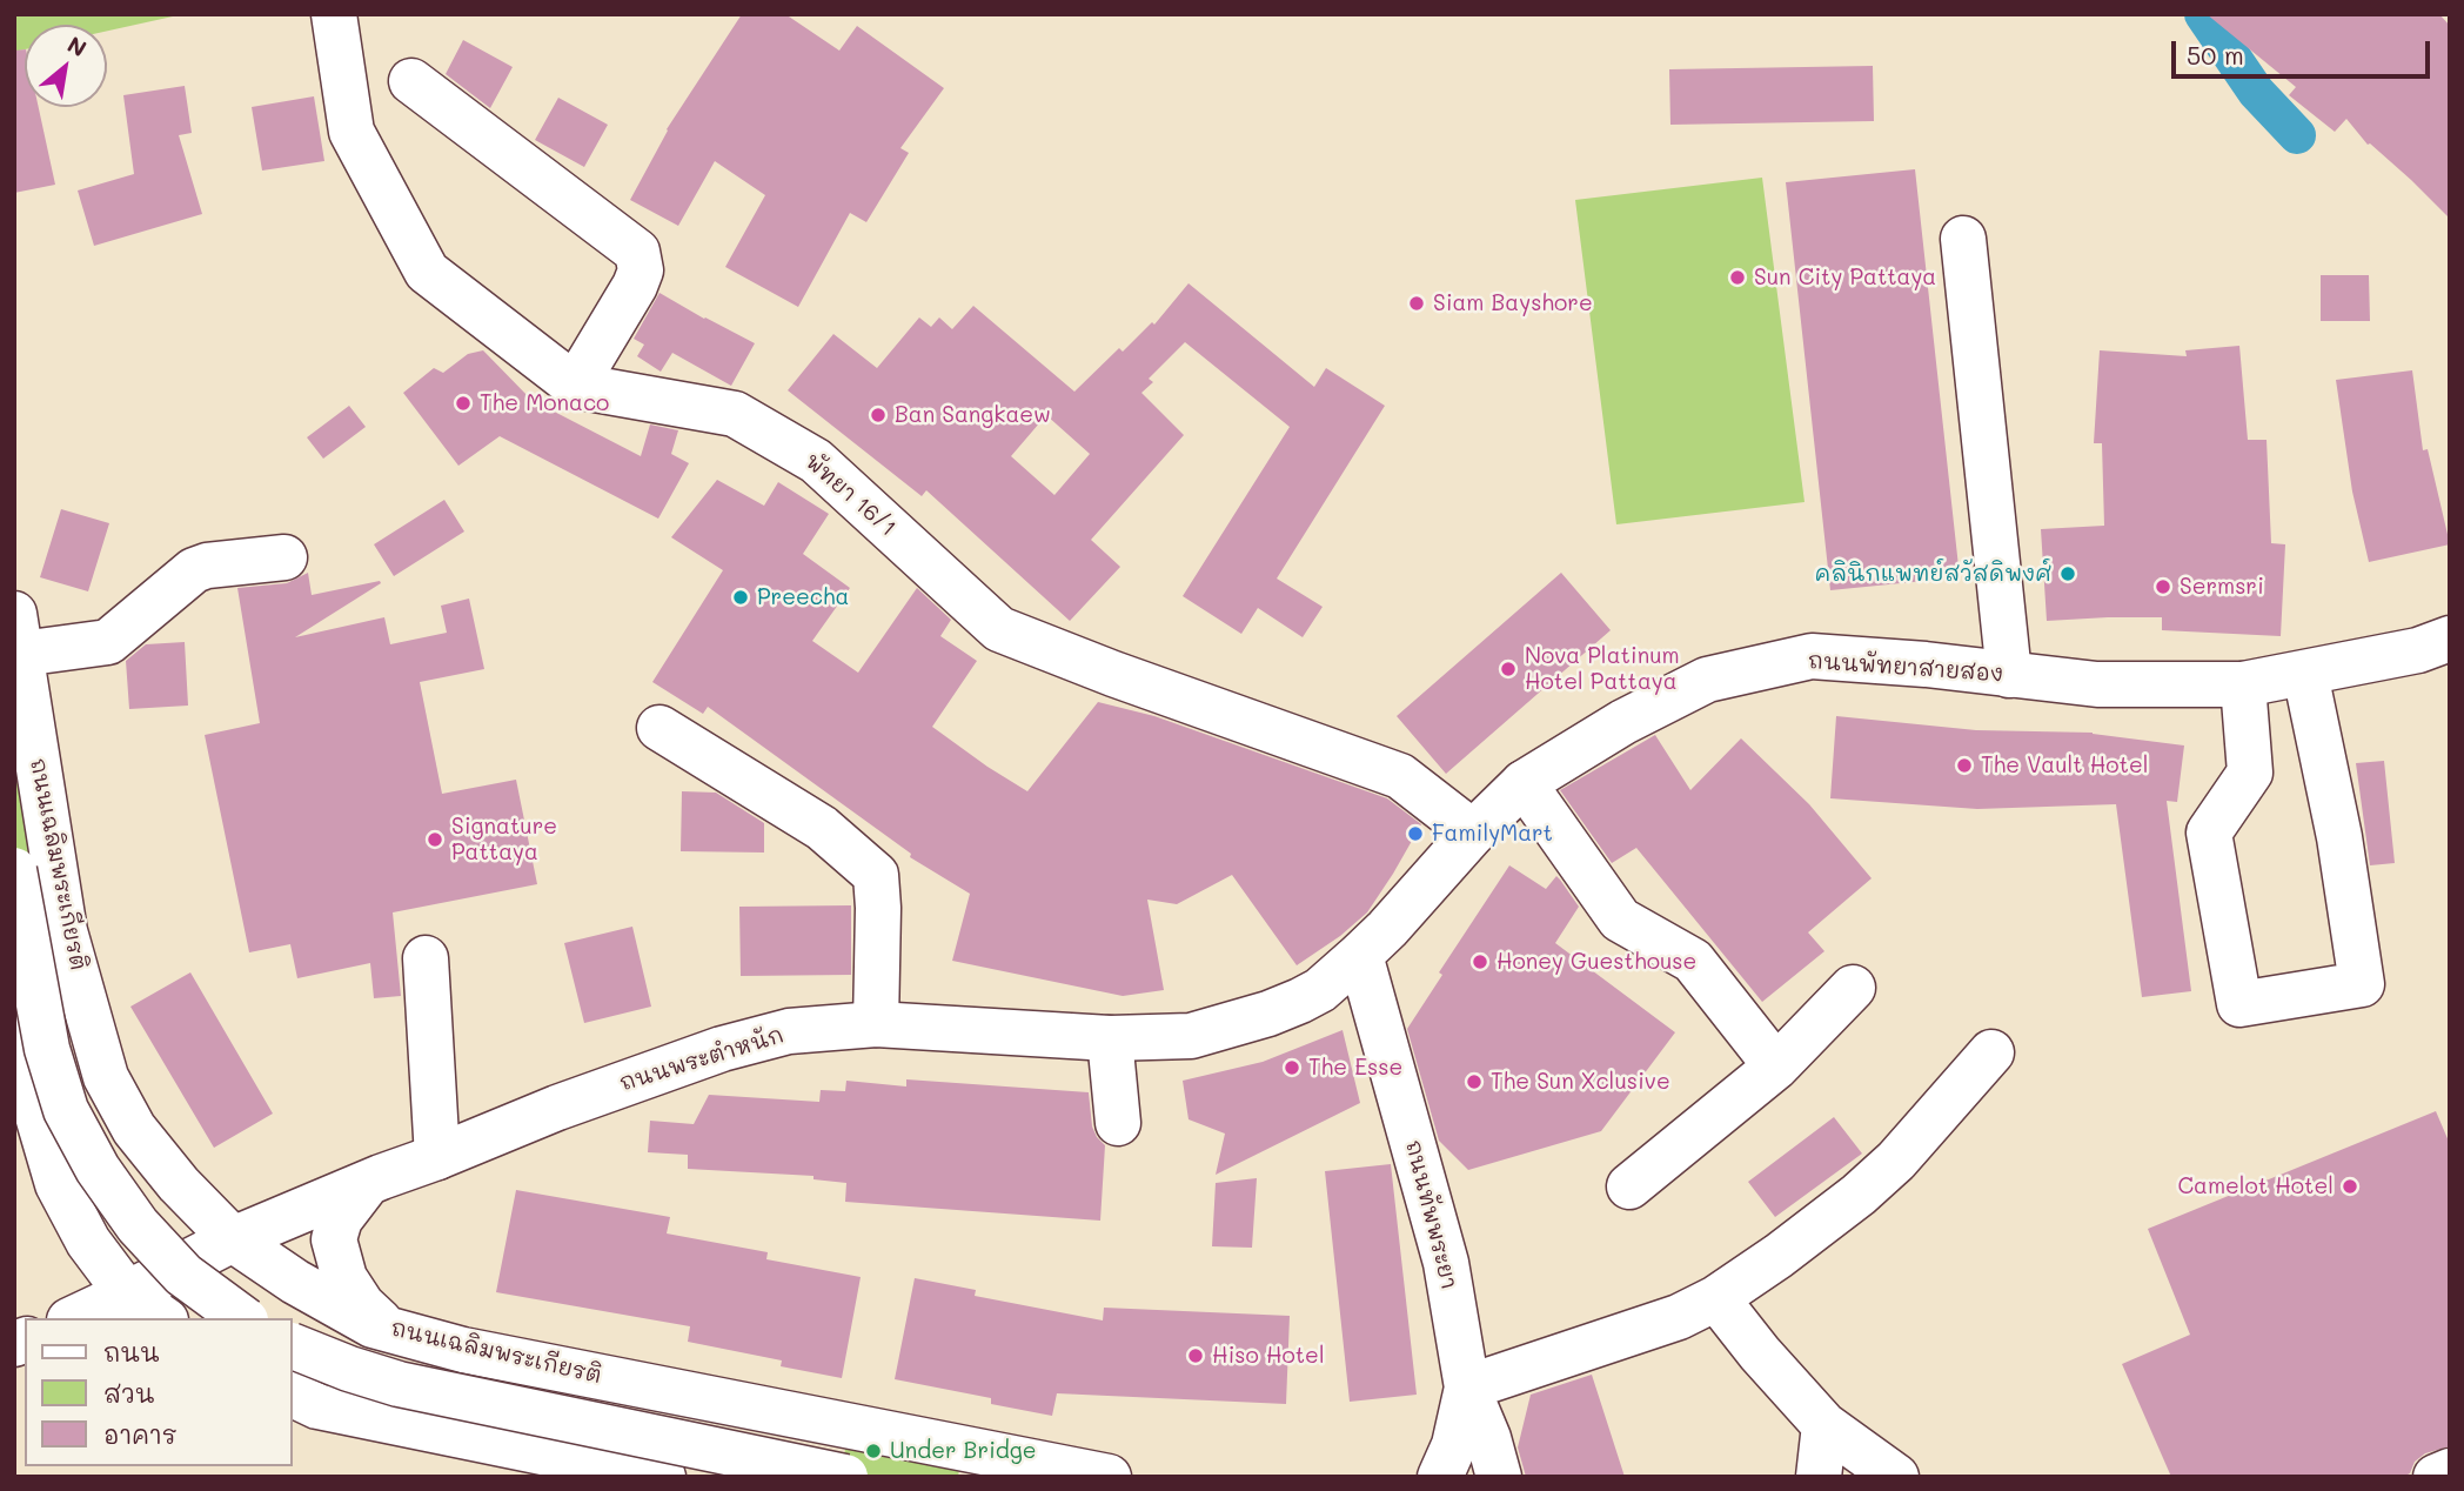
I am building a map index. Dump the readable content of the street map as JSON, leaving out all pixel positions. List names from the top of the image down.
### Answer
{
  "streets": {
    "main road": [
      "พัทยา 16/1",
      "ถนนพัทยาสายสอง",
      "ถนนเฉลิมพระเกียรติ",
      "ถนนพระตำหนัก",
      "ถนนทัพพระยา"
    ]
  },
  "crossings": [
    ["พัทยา 16/1", "ถนนพัทยาสายสอง"],
    ["ถนนพัทยาสายสอง", "ถนนพระตำหนัก"],
    ["ถนนพัทยาสายสอง", "ถนนทัพพระยา"],
    ["ถนนเฉลิมพระเกียรติ", "ถนนพระตำหนัก"],
    ["ถนนพระตำหนัก", "ถนนทัพพระยา"]
  ],
  "places": [
    "Sun City Pattaya",
    "Siam Bayshore",
    "The Monaco",
    "Ban Sangkaew",
    "คลินิกแพทย์สวัสดิพงศ์",
    "Sermsri",
    "Preecha",
    "Nova Platinum Hotel Pattaya",
    "The Vault Hotel",
    "FamilyMart",
    "Signature Pattaya",
    "Honey Guesthouse",
    "The Esse",
    "The Sun Xclusive",
    "Camelot Hotel",
    "Hiso Hotel",
    "Under Bridge"
  ],
  "legend": ["ถนน", "สวน", "อาคาร"],
  "scale_bar": "50 m",
  "north": "top right"
}
